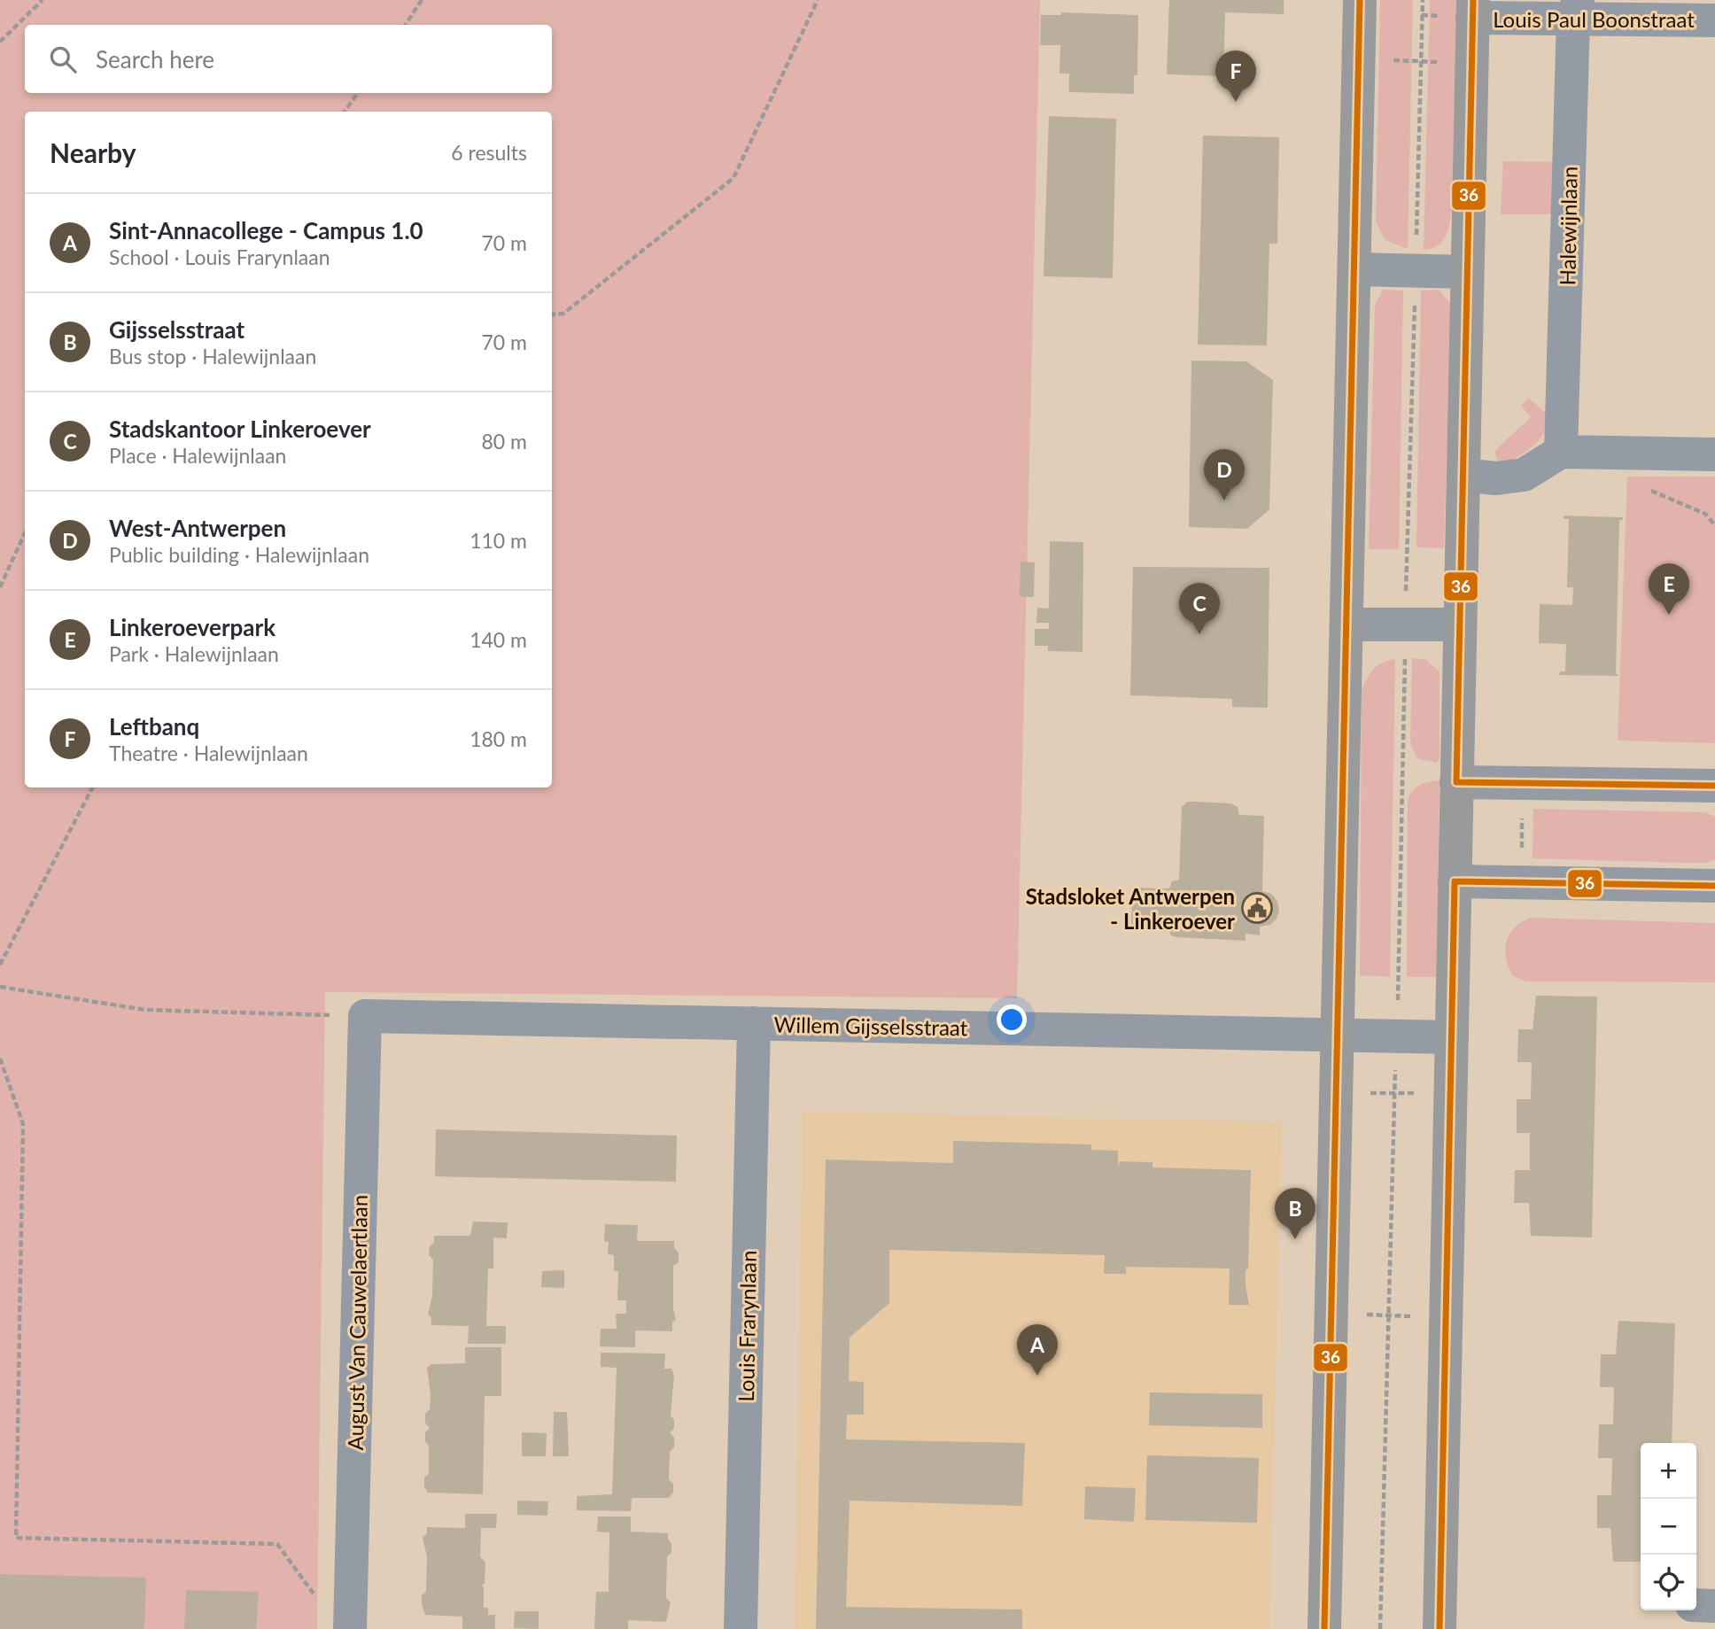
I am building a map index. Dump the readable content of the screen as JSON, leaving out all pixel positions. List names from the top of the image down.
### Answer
{
  "streets": {
    "street": [
      "Louis Paul Boonstraat",
      "Halewijnlaan",
      "Willem Gijsselsstraat",
      "August Van Cauwelaertlaan",
      "Louis Frarynlaan"
    ]
  },
  "crossings": [
    ["Louis Paul Boonstraat", "Halewijnlaan"],
    ["Willem Gijsselsstraat", "August Van Cauwelaertlaan"],
    ["Willem Gijsselsstraat", "Louis Frarynlaan"]
  ],
  "places": {
    "public building": ["Stadsloket Antwerpen - Linkeroever"]
  },
  "lines": ["transit line 36"],
  "page": {
    "search": "Search here",
    "pins": [
      "F",
      "D",
      "E",
      "C",
      "B",
      "A"
    ],
    "heading": ["Nearby", "6 results"],
    "list": [
      {
        "mark": "A",
        "name": "Sint-Annacollege - Campus 1.0",
        "note": "School · Louis Frarynlaan",
        "value": "70 m"
      },
      {
        "mark": "B",
        "name": "Gijsselsstraat",
        "note": "Bus stop · Halewijnlaan",
        "value": "70 m"
      },
      {
        "mark": "C",
        "name": "Stadskantoor Linkeroever",
        "note": "Place · Halewijnlaan",
        "value": "80 m"
      },
      {
        "mark": "D",
        "name": "West-Antwerpen",
        "note": "Public building · Halewijnlaan",
        "value": "110 m"
      },
      {
        "mark": "E",
        "name": "Linkeroeverpark",
        "note": "Park · Halewijnlaan",
        "value": "140 m"
      },
      {
        "mark": "F",
        "name": "Leftbanq",
        "note": "Theatre · Halewijnlaan",
        "value": "180 m"
      }
    ],
    "map_buttons": ["+", "−"]
  }
}
